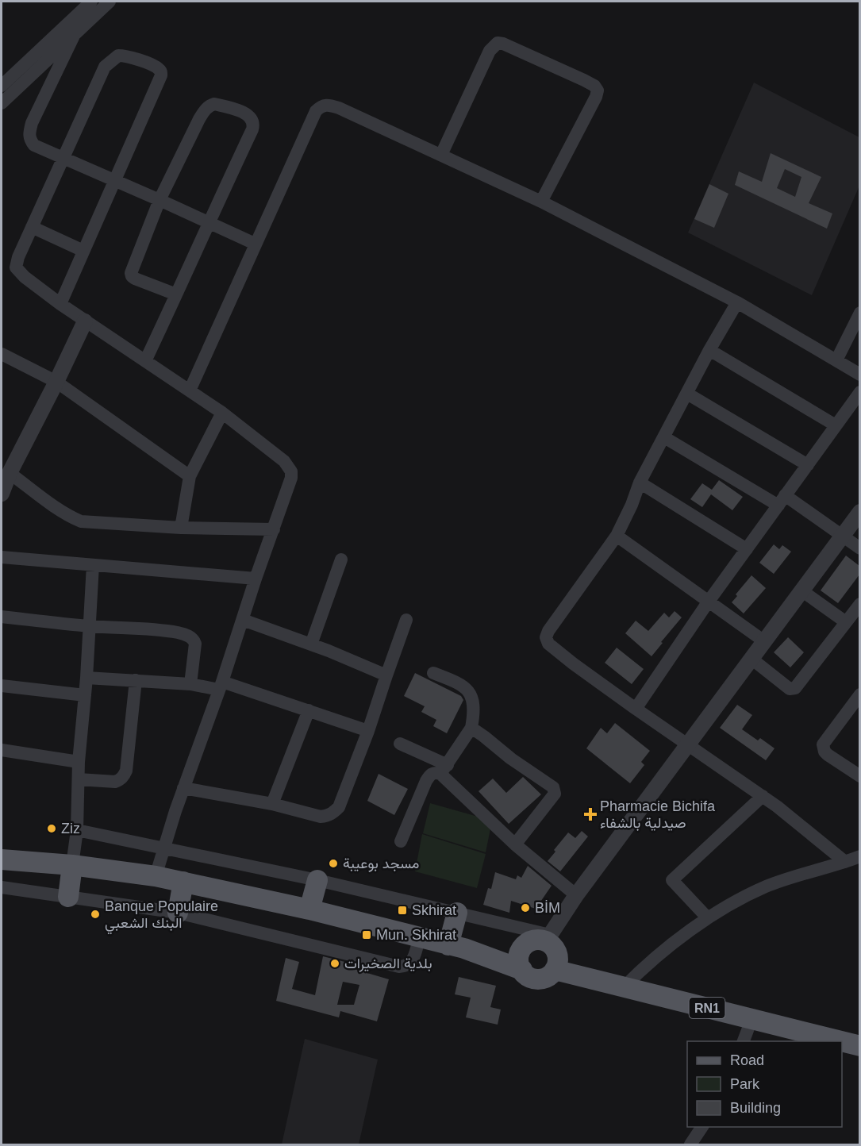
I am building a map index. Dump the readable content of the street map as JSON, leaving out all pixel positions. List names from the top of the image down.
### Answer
{
  "streets": {
    "main road": ["RN1"]
  },
  "places": {
    "health": ["Pharmacie Bichifa صيدلية بالشفاء"],
    "other": [
      "Ziz",
      "مسجد بوعيبة",
      "BİM",
      "Banque Populaire البنك الشعبي",
      "بلدية الصخيرات"
    ],
    "transit": ["Skhirat", "Mun. Skhirat"]
  },
  "legend": ["Road", "Park", "Building"]
}
